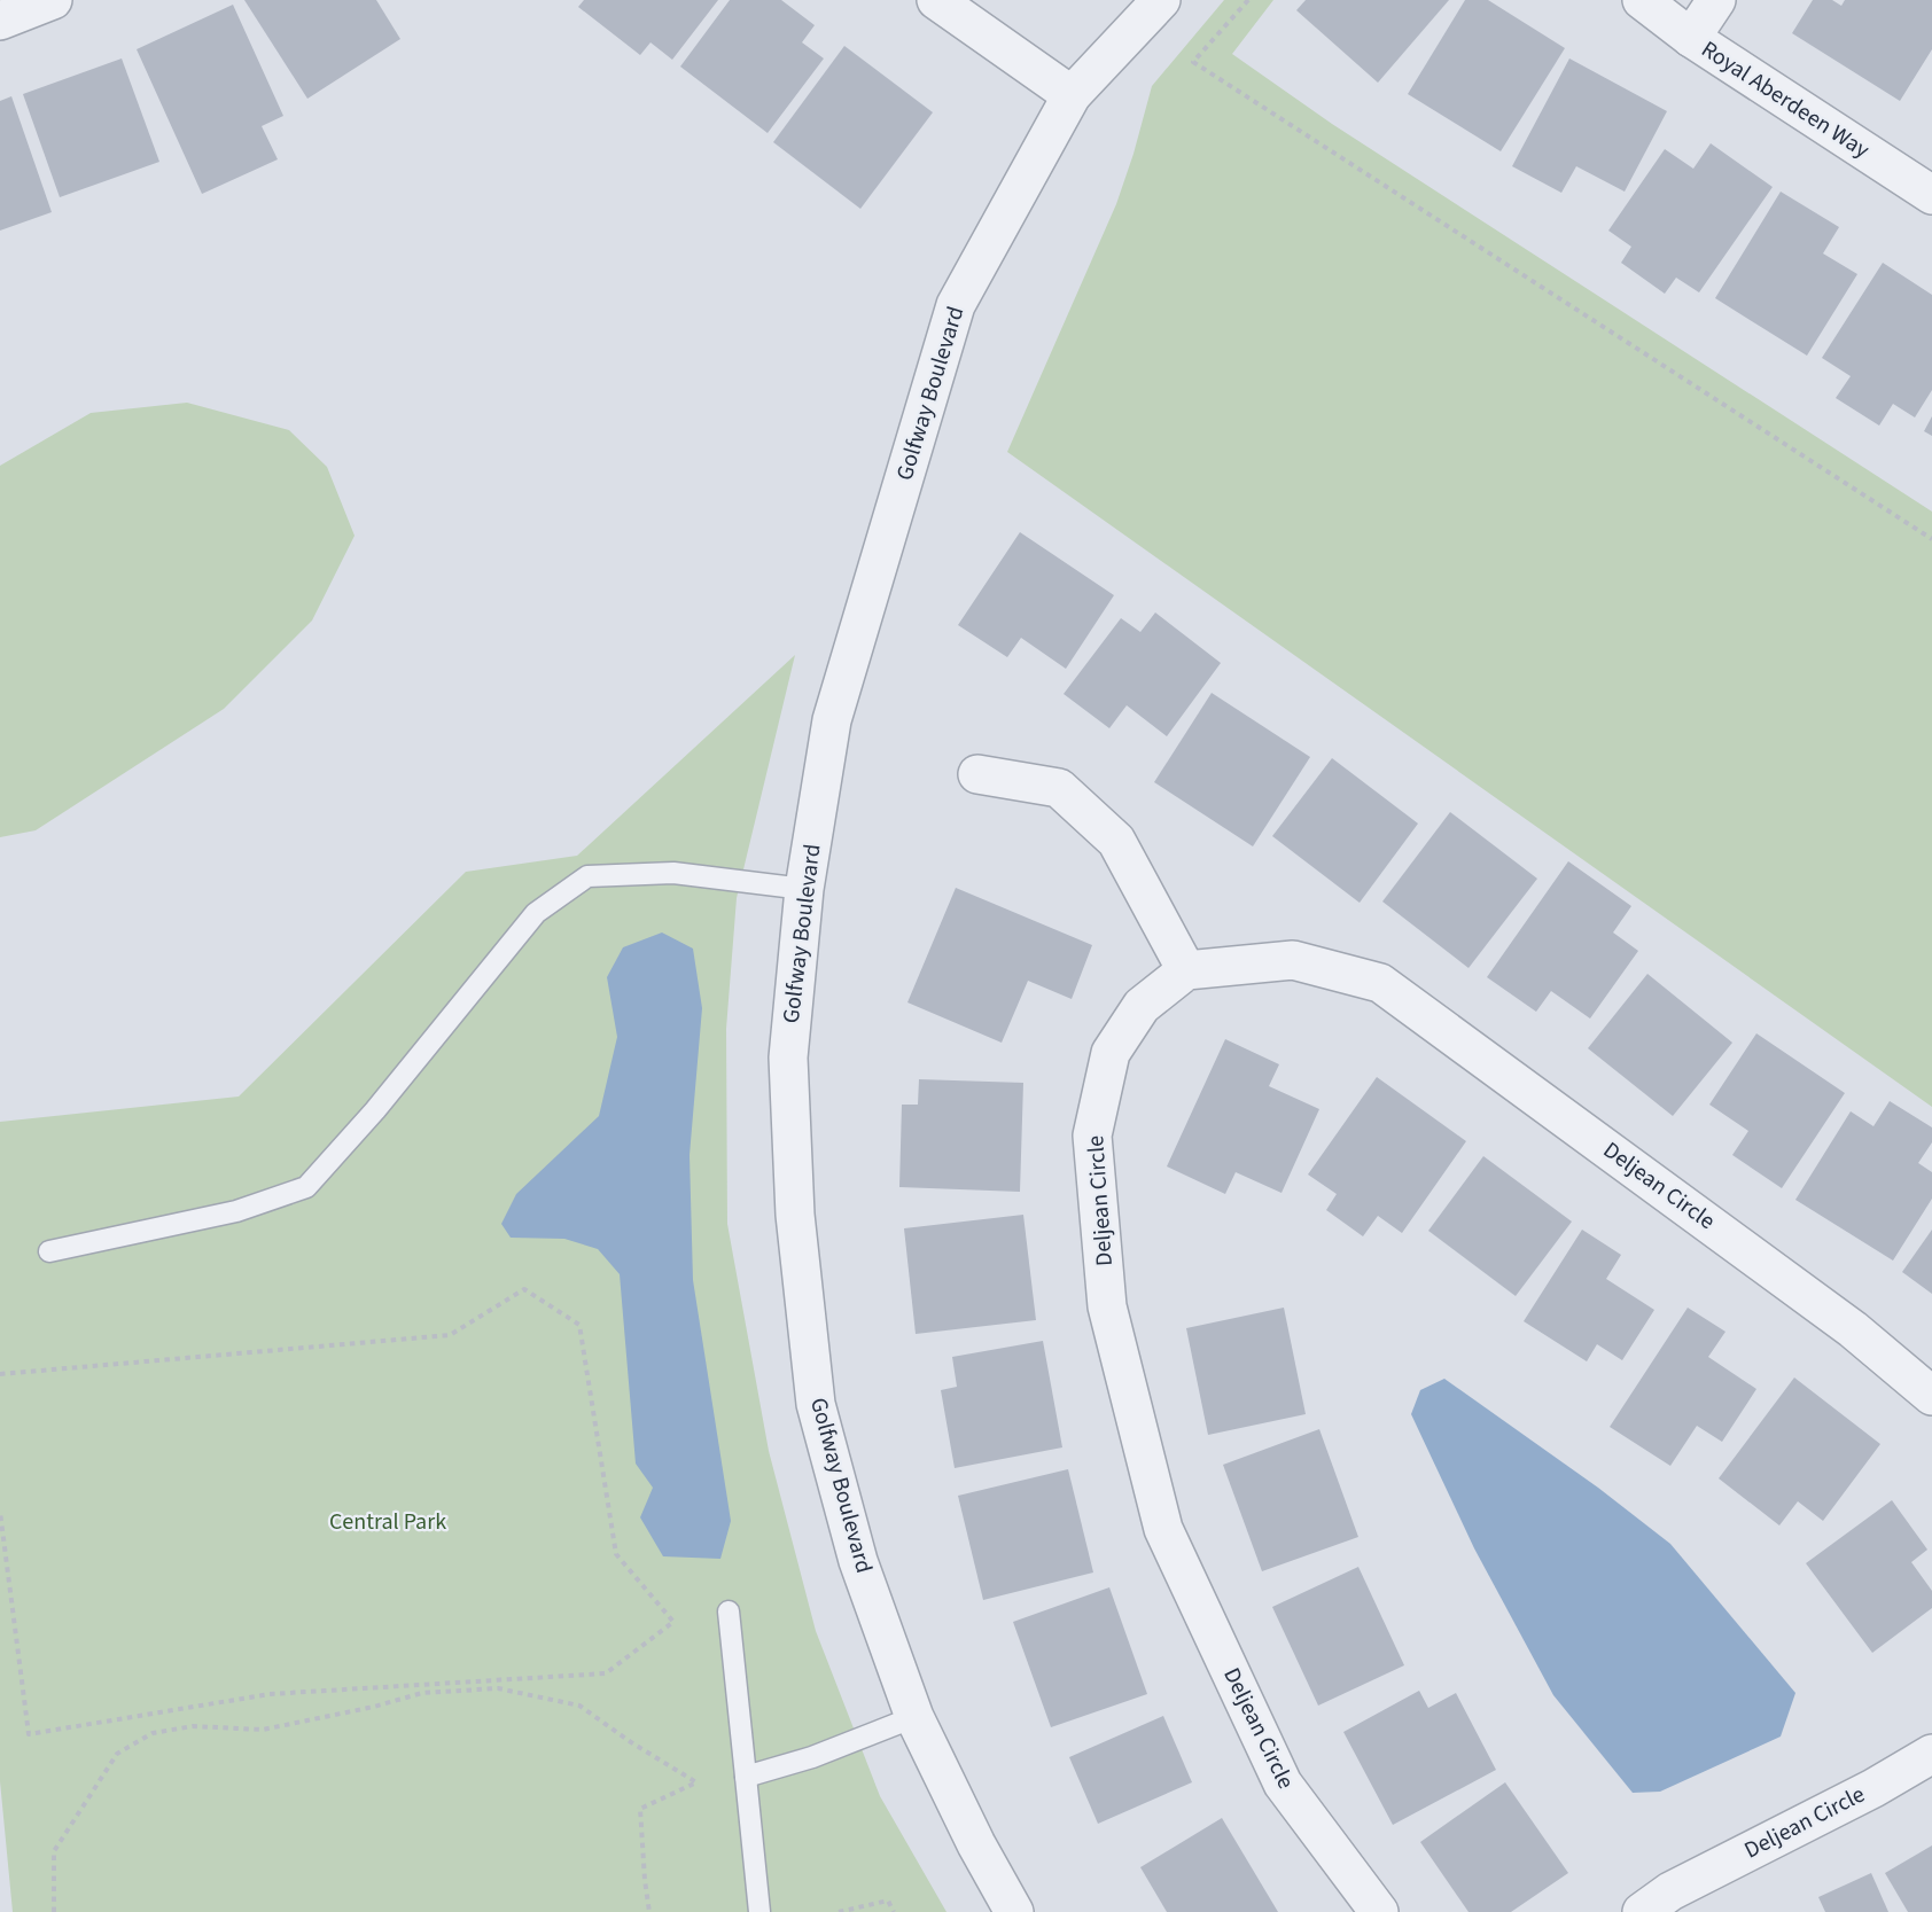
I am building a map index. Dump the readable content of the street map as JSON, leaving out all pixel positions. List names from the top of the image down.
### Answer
{
  "streets": {
    "street": ["Royal Aberdeen Way", "Golfway Boulevard", "Deljean Circle"]
  },
  "parks": ["Central Park"]
}
